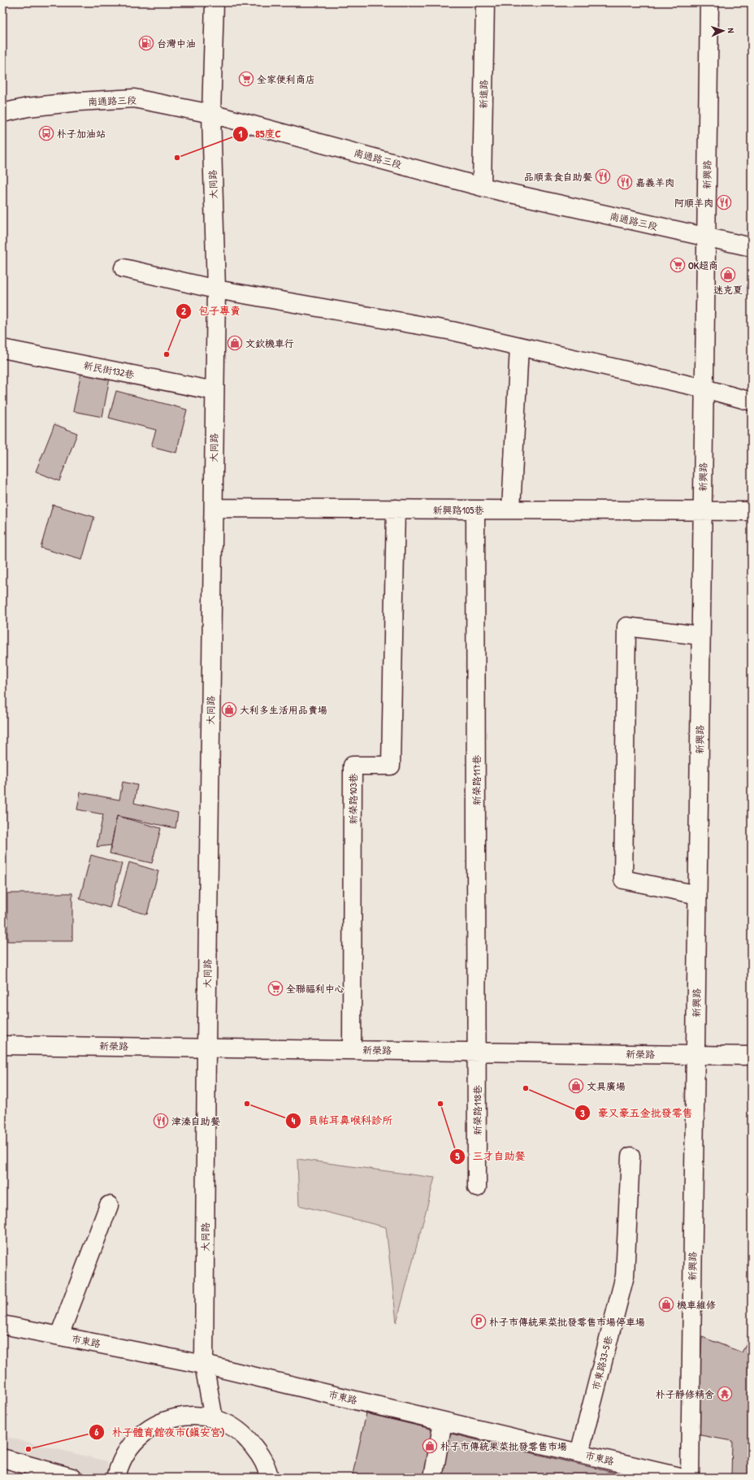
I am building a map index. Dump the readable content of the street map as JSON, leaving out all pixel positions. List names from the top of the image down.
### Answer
{
  "streets": {
    "street": [
      "新進路",
      "南通路三段",
      "新興路",
      "大同路",
      "新民街132巷",
      "新興路105巷",
      "新榮路117巷",
      "新榮路103巷",
      "新榮路",
      "新榮路118巷",
      "市東路",
      "市東路33-5巷"
    ]
  },
  "crossings": [
    ["新進路", "南通路三段"],
    ["南通路三段", "新興路"],
    ["南通路三段", "大同路"],
    ["新興路", "新興路105巷"],
    ["新興路", "新榮路"],
    ["大同路", "新民街132巷"],
    ["大同路", "新興路105巷"],
    ["大同路", "新榮路"],
    ["大同路", "市東路"],
    ["新興路105巷", "新榮路117巷"],
    ["新興路105巷", "新榮路103巷"],
    ["新榮路117巷", "新榮路"],
    ["新榮路117巷", "新榮路118巷"],
    ["新榮路103巷", "新榮路"],
    ["新榮路", "新榮路118巷"],
    ["市東路", "市東路33-5巷"]
  ],
  "places": {
    "fuel station": ["台灣中油"],
    "supermarket": ["全家便利商店", "OK超商", "全聯福利中心"],
    "bus stop": ["朴子加油站"],
    "other": [
      "85度C",
      "包子專賣",
      "豪又豪五金批發零售",
      "員祐耳鼻喉科診所",
      "三才自助餐",
      "朴子體育館夜市(鎮安宮)"
    ],
    "restaurant": [
      "品順素食自助餐",
      "嘉義羊肉",
      "阿順羊肉",
      "津溱自助餐"
    ],
    "shop": [
      "迷克夏",
      "文欽機車行",
      "大利多生活用品賣場",
      "文具廣場",
      "機車維修",
      "朴子市傳統果菜批發零售市場"
    ],
    "parking": ["朴子市傳統果菜批發零售市場停車場"],
    "temple": ["朴子靜修精舍"]
  },
  "north": "right"
}
